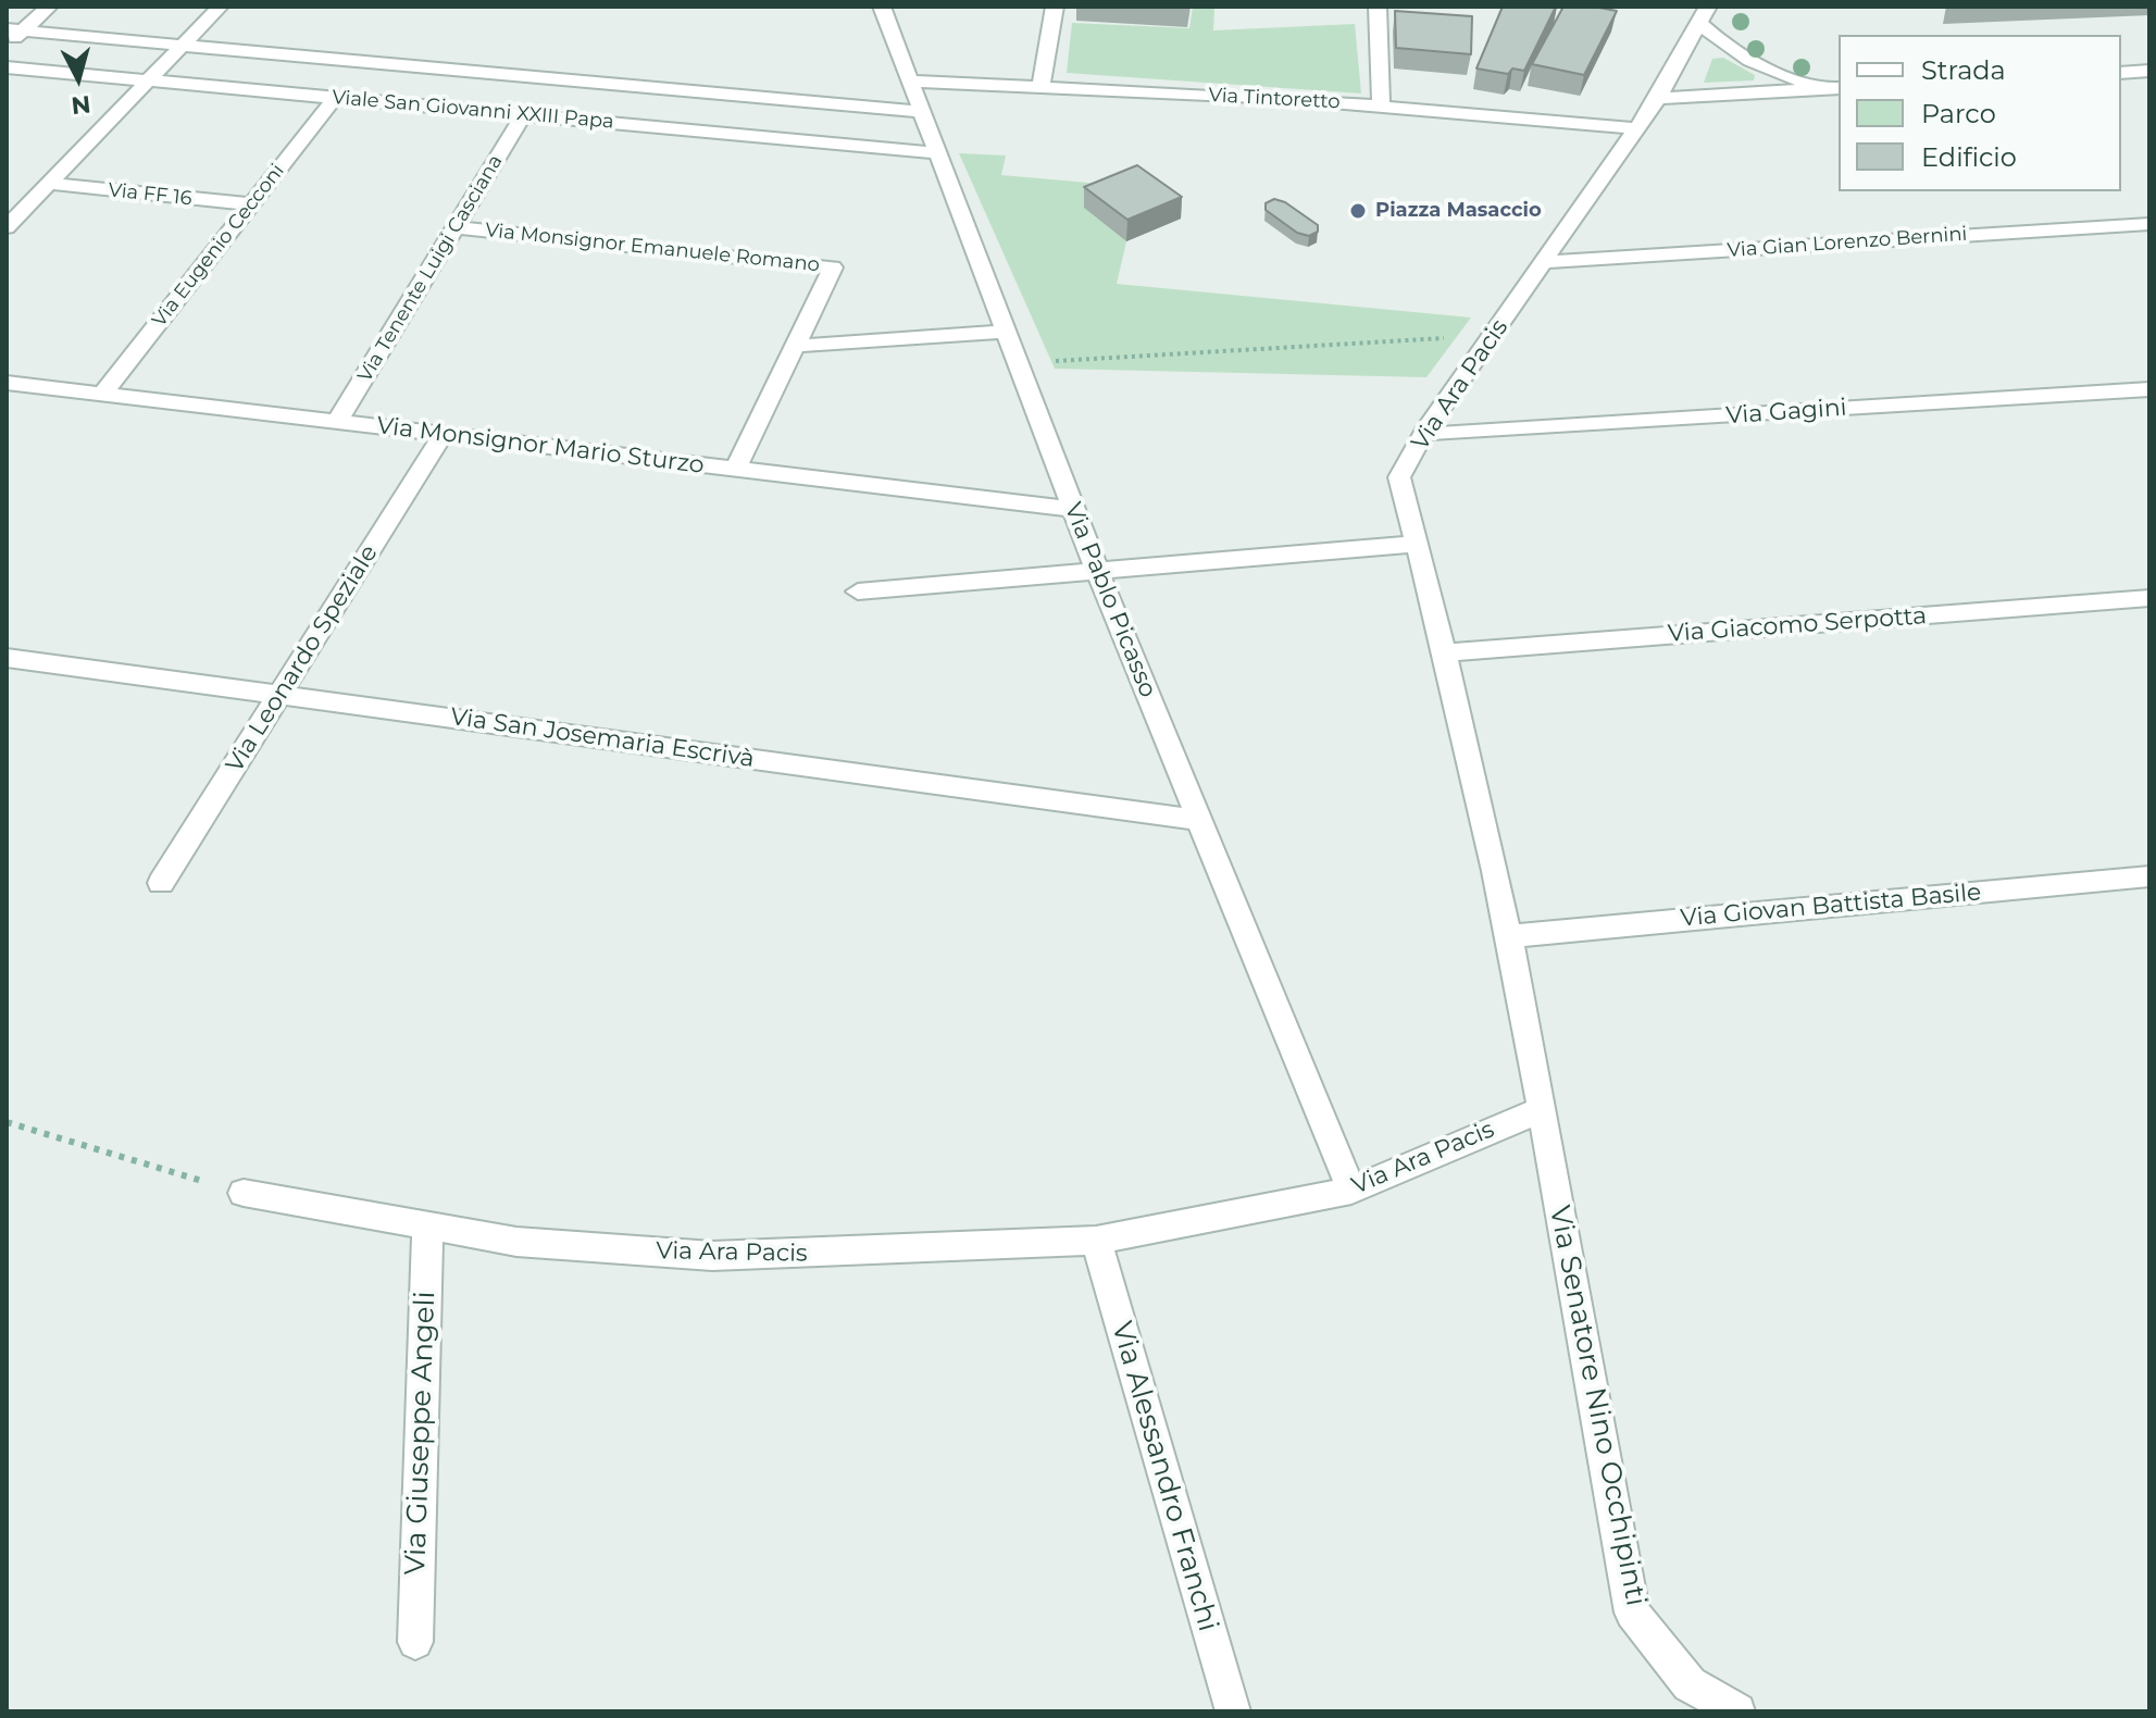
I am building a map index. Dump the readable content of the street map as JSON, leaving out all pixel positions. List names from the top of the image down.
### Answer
{
  "streets": {
    "street": [
      "Via Tintoretto",
      "Viale San Giovanni XXIII Papa",
      "Via FF 16",
      "Via Gian Lorenzo Bernini",
      "Via Eugenio Cecconi",
      "Via Monsignor Emanuele Romano",
      "Via Tenente Luigi Casciana",
      "Via Ara Pacis",
      "Via Gagini",
      "Via Monsignor Mario Sturzo",
      "Via Pablo Picasso",
      "Via Giacomo Serpotta",
      "Via Leonardo Speziale",
      "Via San Josemaria Escrivà",
      "Via Giovan Battista Basile",
      "Via Senatore Nino Occhipinti",
      "Via Giuseppe Angeli",
      "Via Alessandro Franchi"
    ]
  },
  "crossings": [
    ["Via Tintoretto", "Via Ara Pacis"],
    ["Via Tintoretto", "Via Pablo Picasso"],
    ["Viale San Giovanni XXIII Papa", "Via Eugenio Cecconi"],
    ["Viale San Giovanni XXIII Papa", "Via Tenente Luigi Casciana"],
    ["Viale San Giovanni XXIII Papa", "Via Pablo Picasso"],
    ["Via FF 16", "Via Eugenio Cecconi"],
    ["Via Gian Lorenzo Bernini", "Via Ara Pacis"],
    ["Via Eugenio Cecconi", "Via Monsignor Mario Sturzo"],
    ["Via Monsignor Emanuele Romano", "Via Tenente Luigi Casciana"],
    ["Via Monsignor Emanuele Romano", "Via Monsignor Mario Sturzo"],
    ["Via Tenente Luigi Casciana", "Via Monsignor Mario Sturzo"],
    ["Via Ara Pacis", "Via Gagini"],
    ["Via Ara Pacis", "Via Pablo Picasso"],
    ["Via Ara Pacis", "Via Giacomo Serpotta"],
    ["Via Ara Pacis", "Via Giovan Battista Basile"],
    ["Via Ara Pacis", "Via Senatore Nino Occhipinti"],
    ["Via Ara Pacis", "Via Giuseppe Angeli"],
    ["Via Ara Pacis", "Via Alessandro Franchi"],
    ["Via Monsignor Mario Sturzo", "Via Pablo Picasso"],
    ["Via Monsignor Mario Sturzo", "Via Leonardo Speziale"],
    ["Via Pablo Picasso", "Via San Josemaria Escrivà"],
    ["Via Leonardo Speziale", "Via San Josemaria Escrivà"]
  ],
  "places": ["Piazza Masaccio"],
  "legend": ["Strada", "Parco", "Edificio"],
  "north": "bottom"
}
